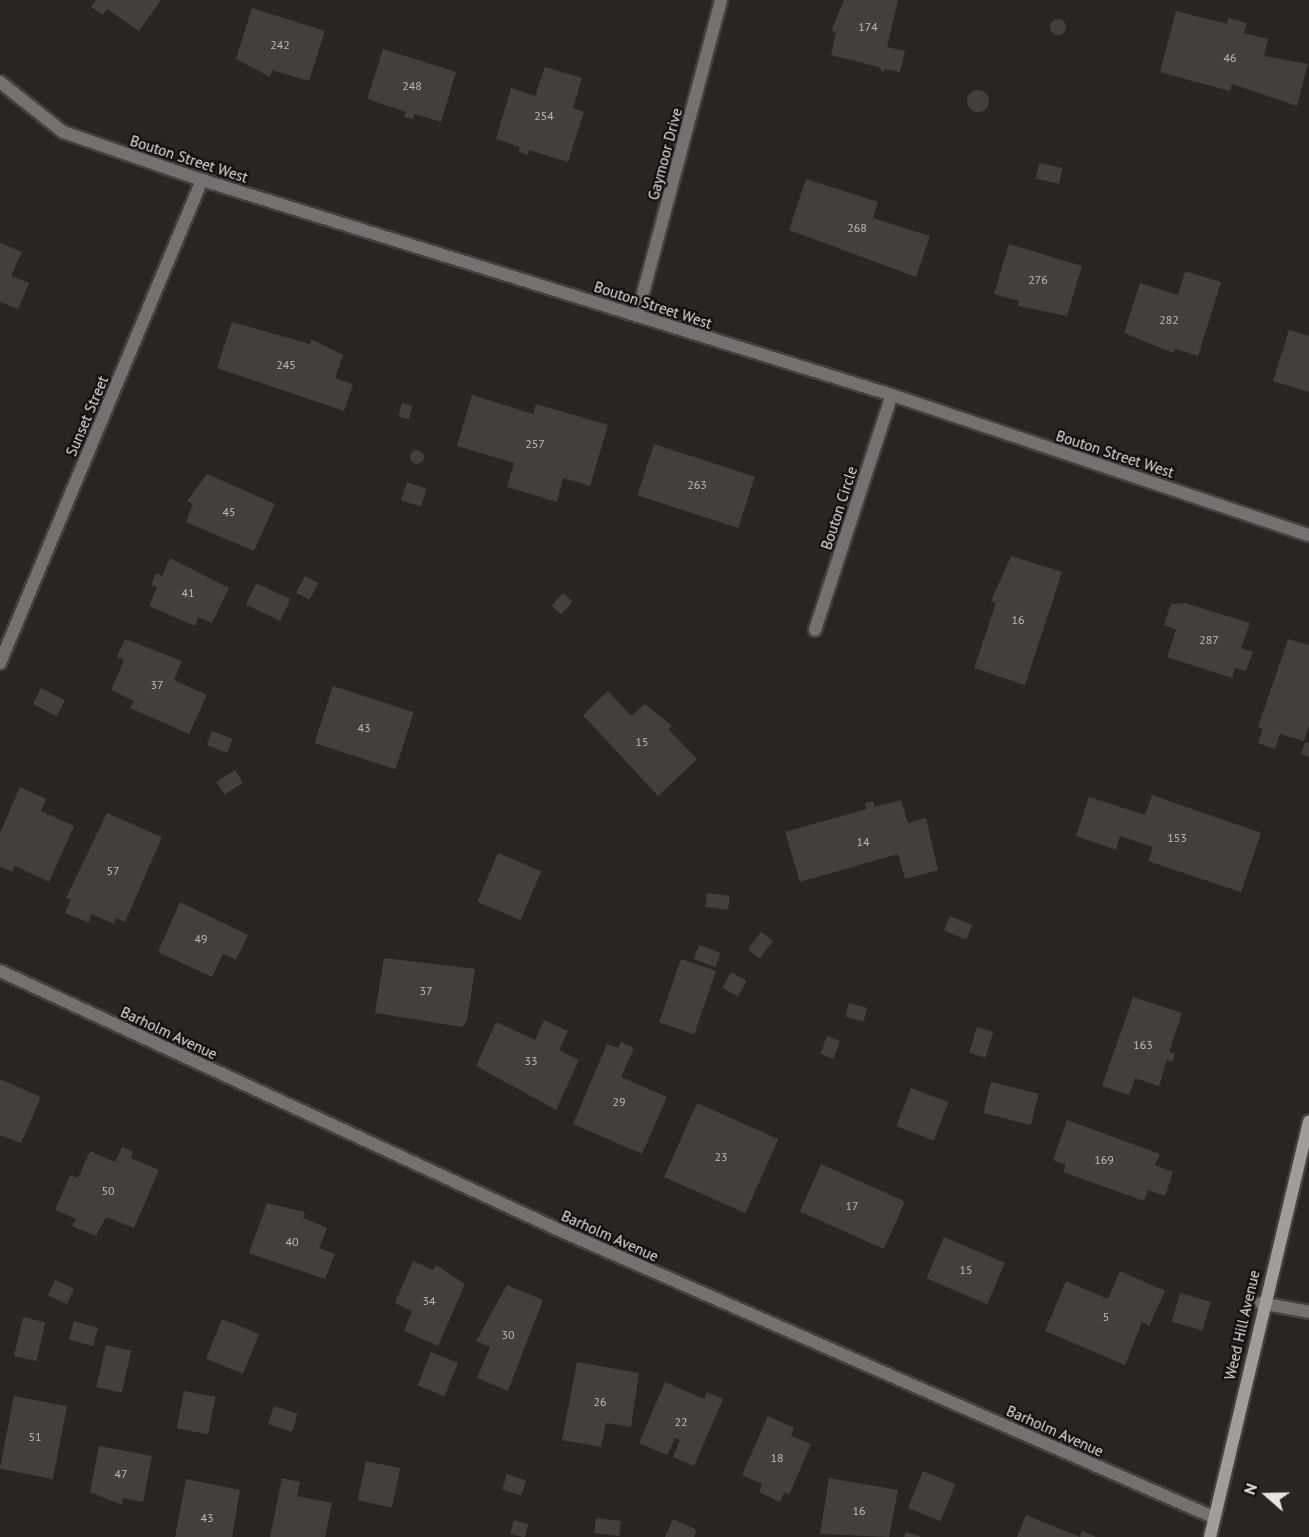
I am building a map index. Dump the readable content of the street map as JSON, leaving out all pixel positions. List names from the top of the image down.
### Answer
{
  "streets": {
    "main road": ["Weed Hill Avenue"],
    "street": [
      "Gaymoor Drive",
      "Bouton Street West",
      "Sunset Street",
      "Bouton Circle",
      "Barholm Avenue"
    ]
  },
  "crossings": [
    ["Gaymoor Drive", "Bouton Street West"],
    ["Bouton Street West", "Sunset Street"],
    ["Bouton Street West", "Bouton Circle"],
    ["Barholm Avenue", "Weed Hill Avenue"]
  ],
  "house_numbers": [
    "174",
    "242",
    "46",
    "248",
    "254",
    "268",
    "276",
    "282",
    "245",
    "257",
    "263",
    "45",
    "41",
    "16",
    "287",
    "37",
    "43",
    "15",
    "153",
    "14",
    "57",
    "49",
    "37",
    "163",
    "33",
    "29",
    "23",
    "169",
    "50",
    "17",
    "40",
    "15",
    "34",
    "5",
    "30",
    "26",
    "22",
    "51",
    "18",
    "47",
    "16",
    "43"
  ],
  "north": "left"
}
